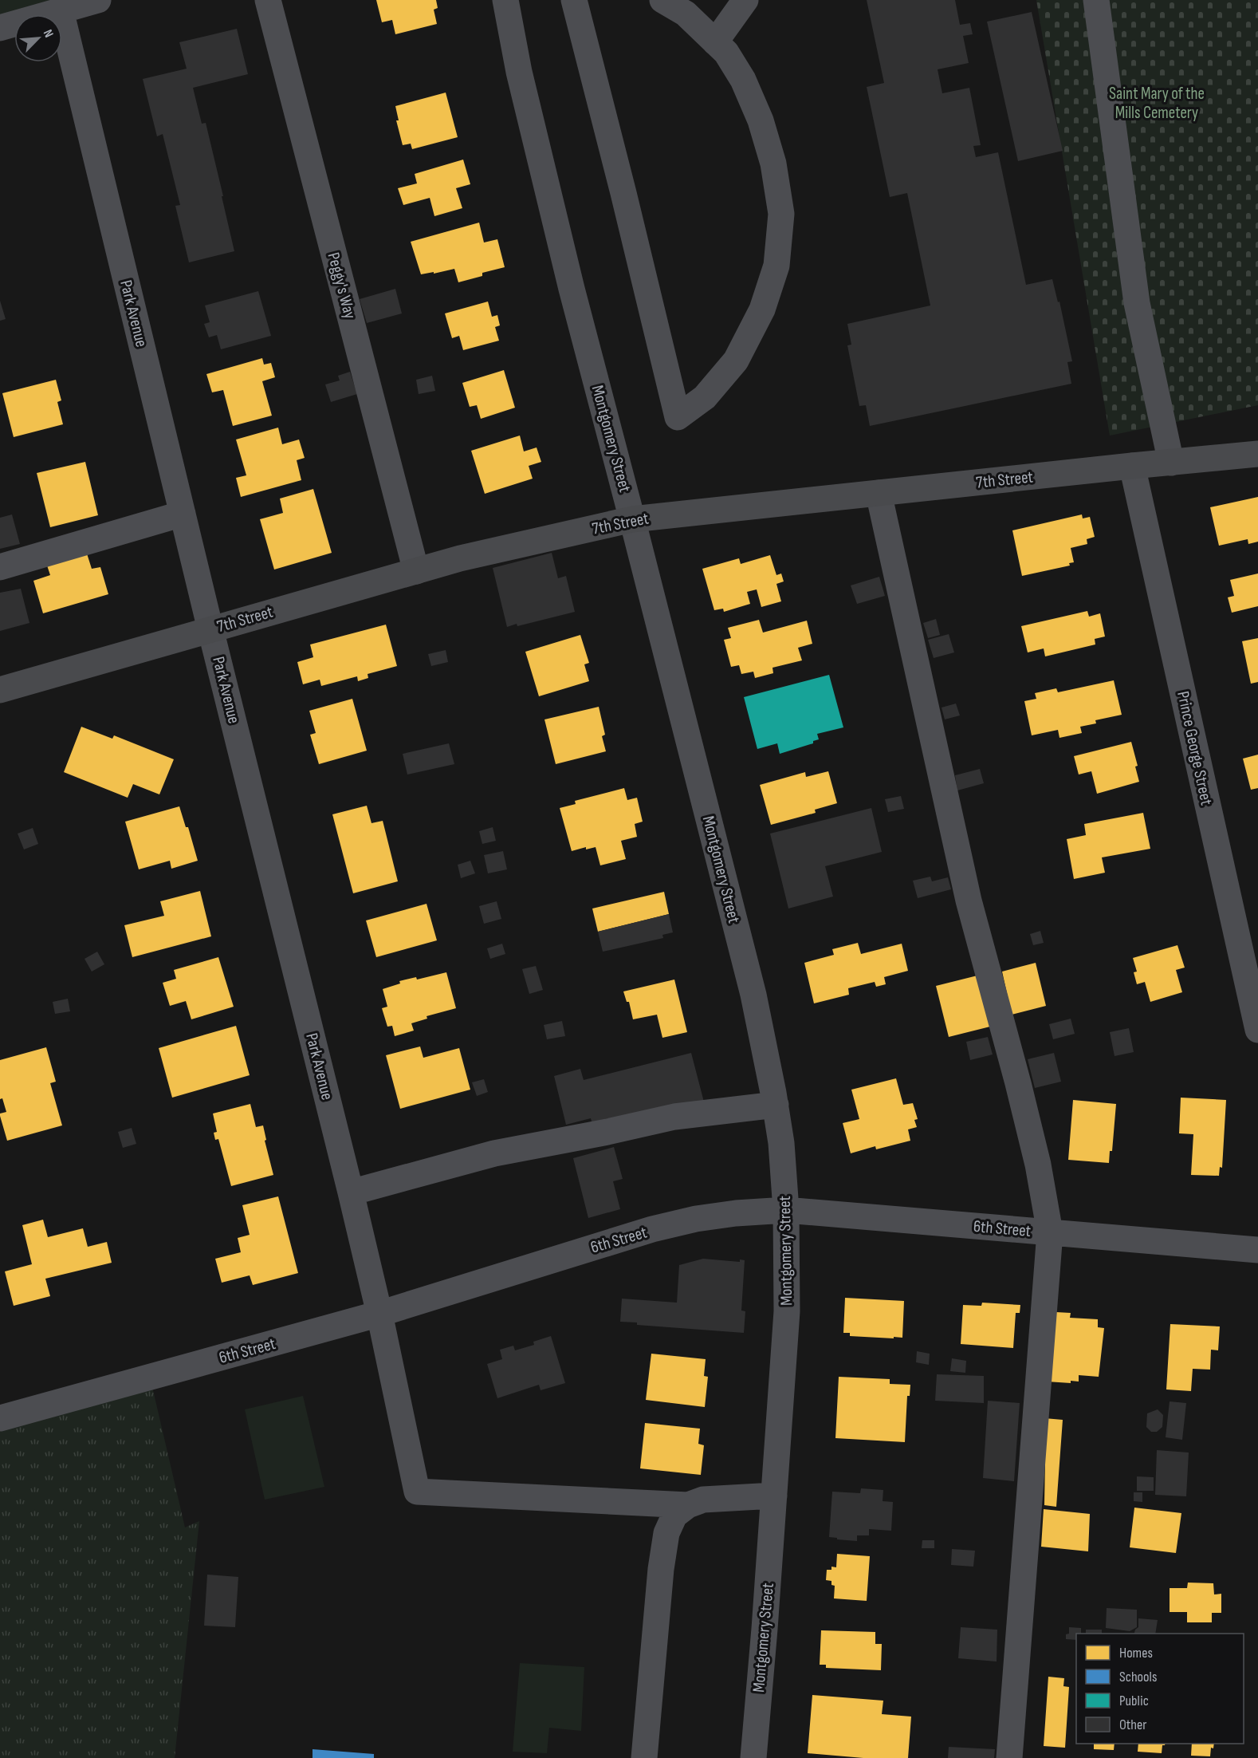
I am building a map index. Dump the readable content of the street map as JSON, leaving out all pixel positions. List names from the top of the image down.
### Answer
{
  "streets": {
    "main road": ["7th Street"],
    "street": [
      "Peggy's Way",
      "Park Avenue",
      "Montgomery Street",
      "Prince George Street",
      "6th Street"
    ]
  },
  "crossings": [
    ["Peggy's Way", "7th Street"],
    ["Park Avenue", "7th Street"],
    ["Park Avenue", "6th Street"],
    ["Montgomery Street", "7th Street"],
    ["Montgomery Street", "6th Street"],
    ["7th Street", "Prince George Street"]
  ],
  "parks": ["Saint Mary of the Mills Cemetery"],
  "legend": [
    "Homes",
    "Schools",
    "Public",
    "Other"
  ],
  "north": "top right"
}
